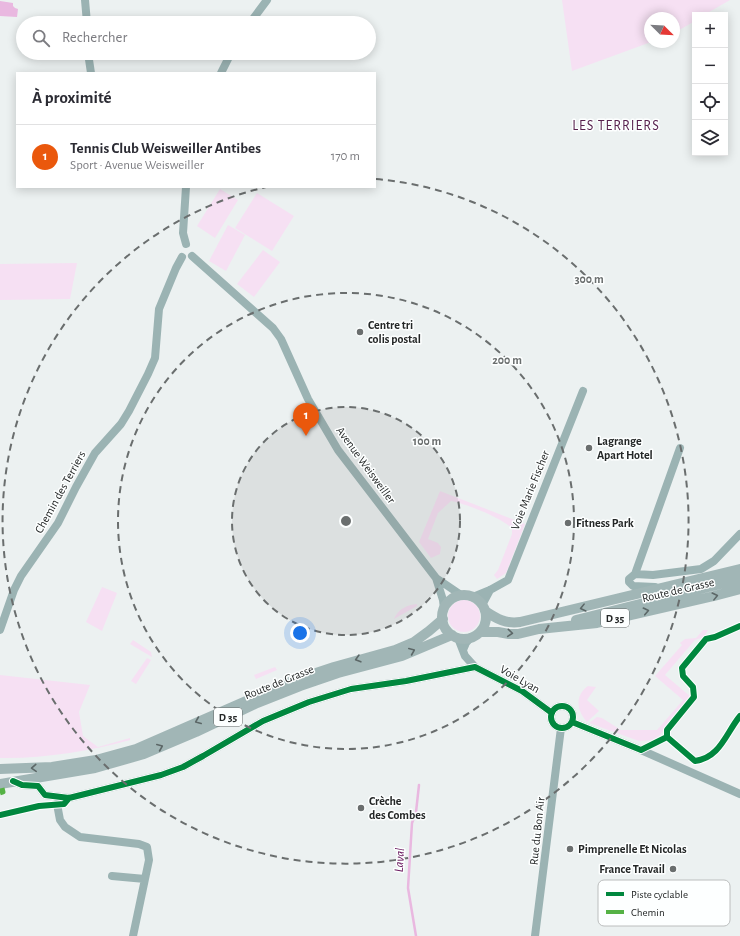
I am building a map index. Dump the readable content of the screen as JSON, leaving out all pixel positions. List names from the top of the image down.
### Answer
{
  "streets": {
    "main road": ["Route de Grasse", "D 35"],
    "street": [
      "Avenue Weisweiller",
      "Voie Marie Fischer",
      "Chemin des Terriers",
      "Voie Lyan",
      "Rue du Bon Air"
    ]
  },
  "crossings": [
    ["Avenue Weisweiller", "Voie Marie Fischer"],
    ["Avenue Weisweiller", "Chemin des Terriers"],
    ["Avenue Weisweiller", "Route de Grasse"],
    ["Voie Marie Fischer", "Route de Grasse"],
    ["Route de Grasse", "D 35"],
    ["Voie Lyan", "Rue du Bon Air"]
  ],
  "districts": ["LES TERRIERS"],
  "water": ["Laval"],
  "places": [
    "Centre tri colis postal",
    "Lagrange Apart Hotel",
    "Fitness Park",
    "Crèche des Combes",
    "Pimprenelle Et Nicolas",
    "France Travail"
  ],
  "legend": ["Piste cyclable", "Chemin"],
  "north": "bottom right",
  "page": {
    "map_buttons": ["+", "−"],
    "search": "Rechercher",
    "heading": "À proximité",
    "list": [
      {
        "mark": "1",
        "name": "Tennis Club Weisweiller Antibes",
        "note": "Sport · Avenue Weisweiller",
        "value": "170 m"
      }
    ],
    "pins": "1"
  },
  "rings": ["300 m", "200 m", "100 m"]
}
